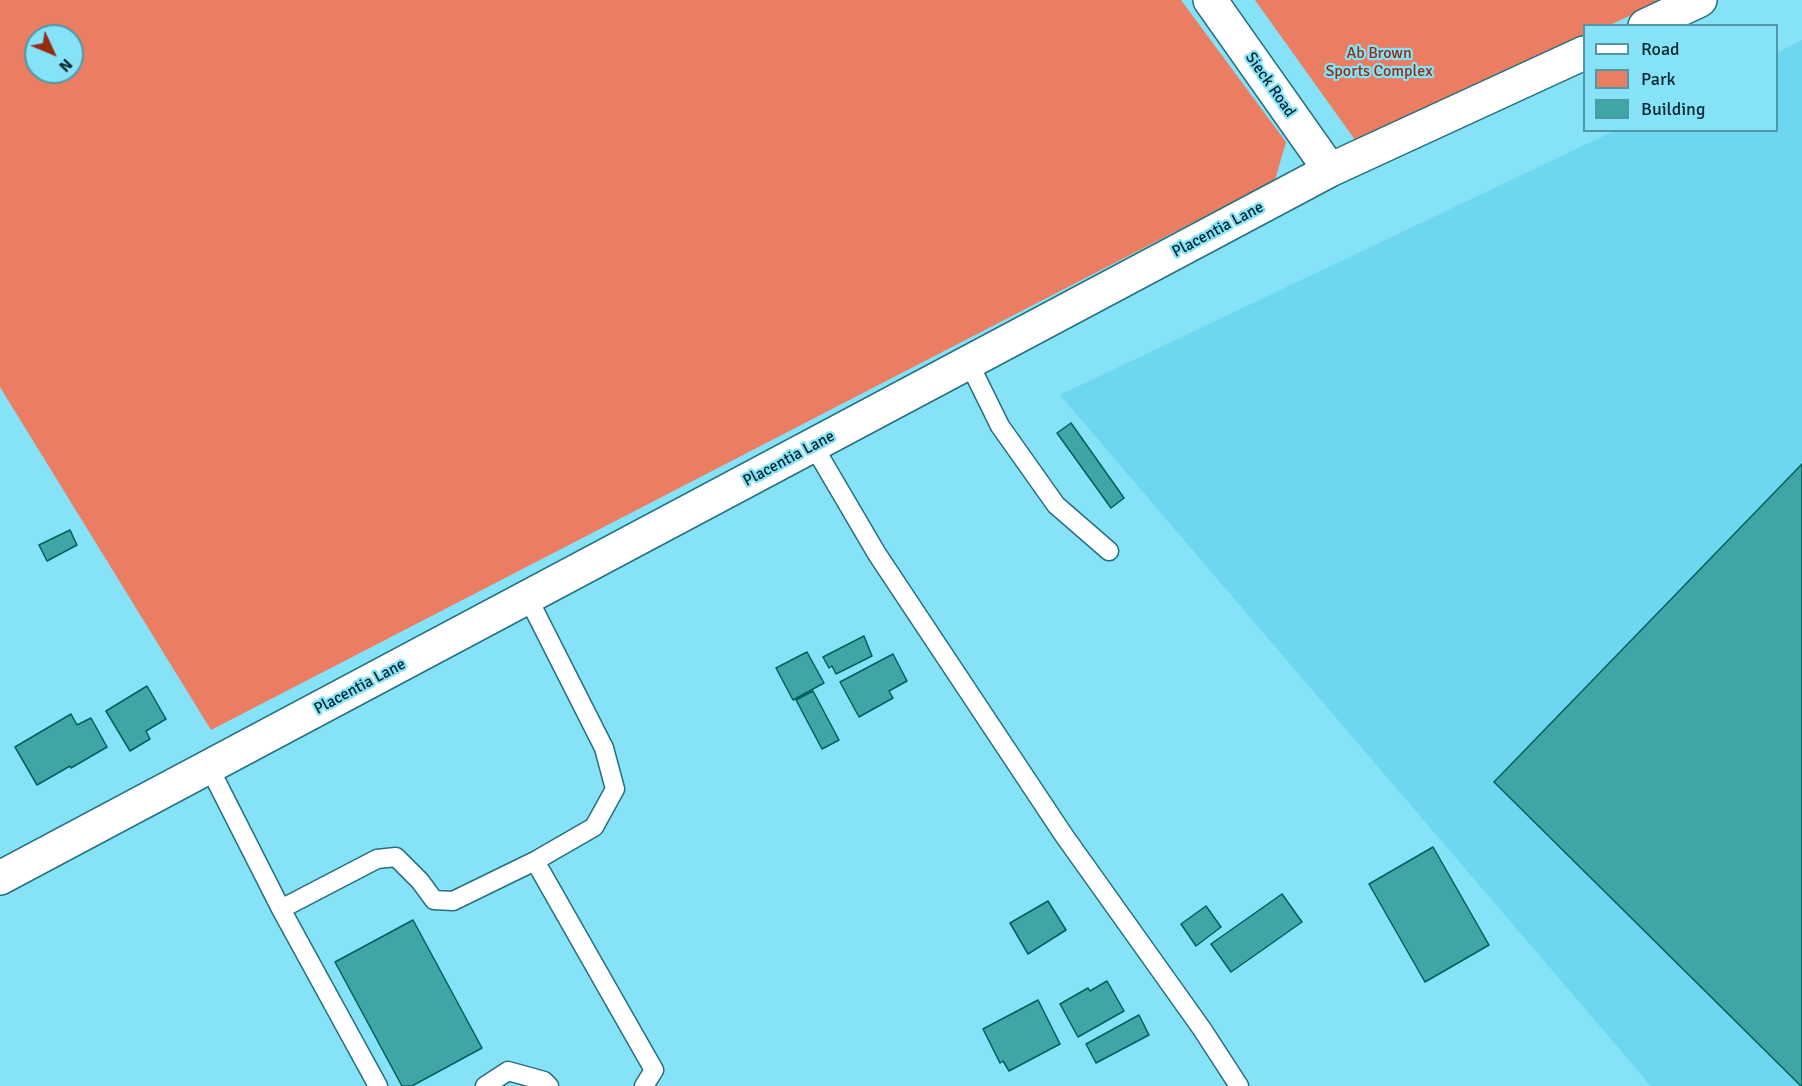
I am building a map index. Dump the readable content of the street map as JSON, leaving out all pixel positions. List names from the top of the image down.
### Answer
{
  "streets": {
    "street": ["Sieck Road", "Placentia Lane"]
  },
  "crossings": [
    ["Sieck Road", "Placentia Lane"]
  ],
  "parks": ["Ab Brown Sports Complex"],
  "legend": ["Road", "Park", "Building"],
  "north": "bottom right"
}
